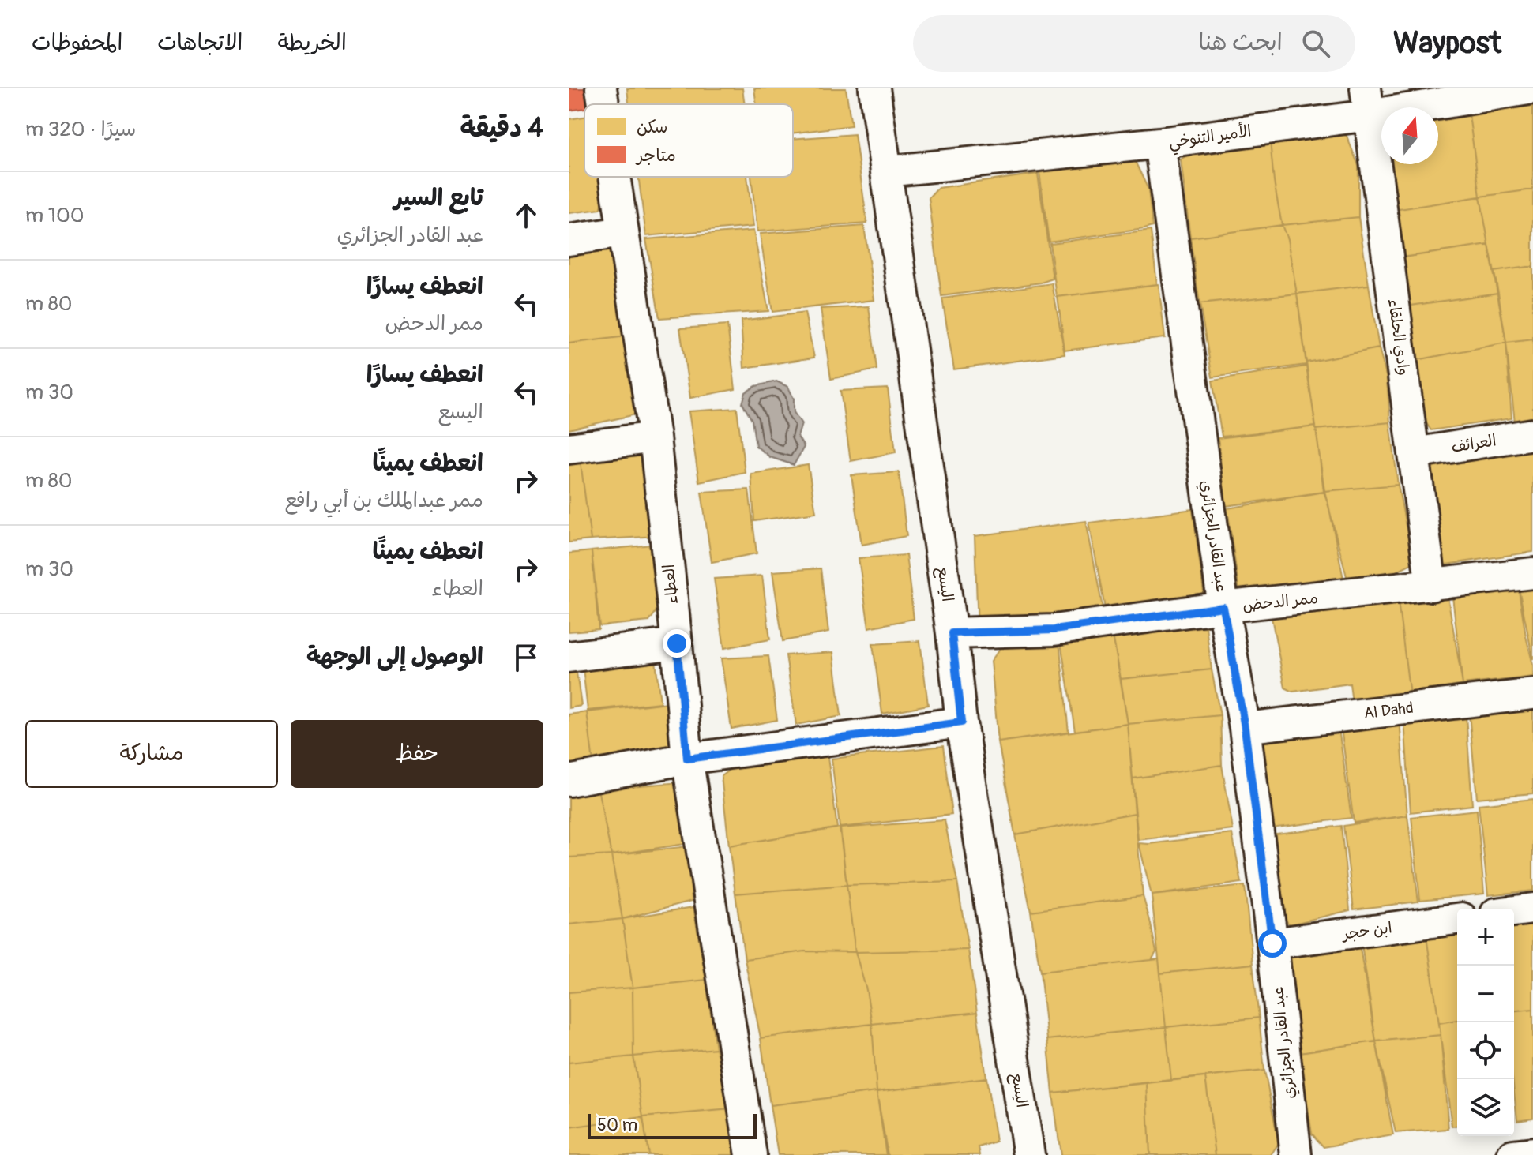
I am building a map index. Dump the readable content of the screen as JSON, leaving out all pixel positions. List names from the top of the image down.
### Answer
{
  "streets": {
    "street": [
      "الأمير التنوخي",
      "وادي الحلقاء",
      "العرائف",
      "عبد القادر الجزائري",
      "العطاء",
      "اليسع",
      "ممر الدحض",
      "Al Dahd",
      "ابن حجر"
    ]
  },
  "crossings": [
    ["الأمير التنوخي", "وادي الحلقاء"],
    ["الأمير التنوخي", "عبد القادر الجزائري"],
    ["الأمير التنوخي", "اليسع"],
    ["وادي الحلقاء", "العرائف"],
    ["وادي الحلقاء", "ممر الدحض"],
    ["عبد القادر الجزائري", "ممر الدحض"],
    ["عبد القادر الجزائري", "Al Dahd"],
    ["عبد القادر الجزائري", "ابن حجر"],
    ["اليسع", "ممر الدحض"]
  ],
  "legend": ["سكن", "متاجر"],
  "scale_bar": "50 m",
  "north": "top",
  "page": {
    "header": "Waypost",
    "search": "ابحث هنا",
    "nav": ["الخريطة", "الاتجاهات", "المحفوظات"],
    "heading": ["4 دقيقة", "سيرًا · 320 m"],
    "list": [
      ["تابع السير", "عبد القادر الجزائري", "100 m"],
      ["انعطف يسارًا", "ممر الدحض", "80 m"],
      ["انعطف يسارًا", "اليسع", "30 m"],
      ["انعطف يمينًا", "ممر عبدالملك بن أبي رافع", "80 m"],
      ["انعطف يمينًا", "العطاء", "30 m"],
      "الوصول إلى الوجهة"
    ],
    "buttons": ["حفظ", "مشاركة"],
    "map_buttons": ["+", "−"],
    "scale": "50 m"
  }
}
